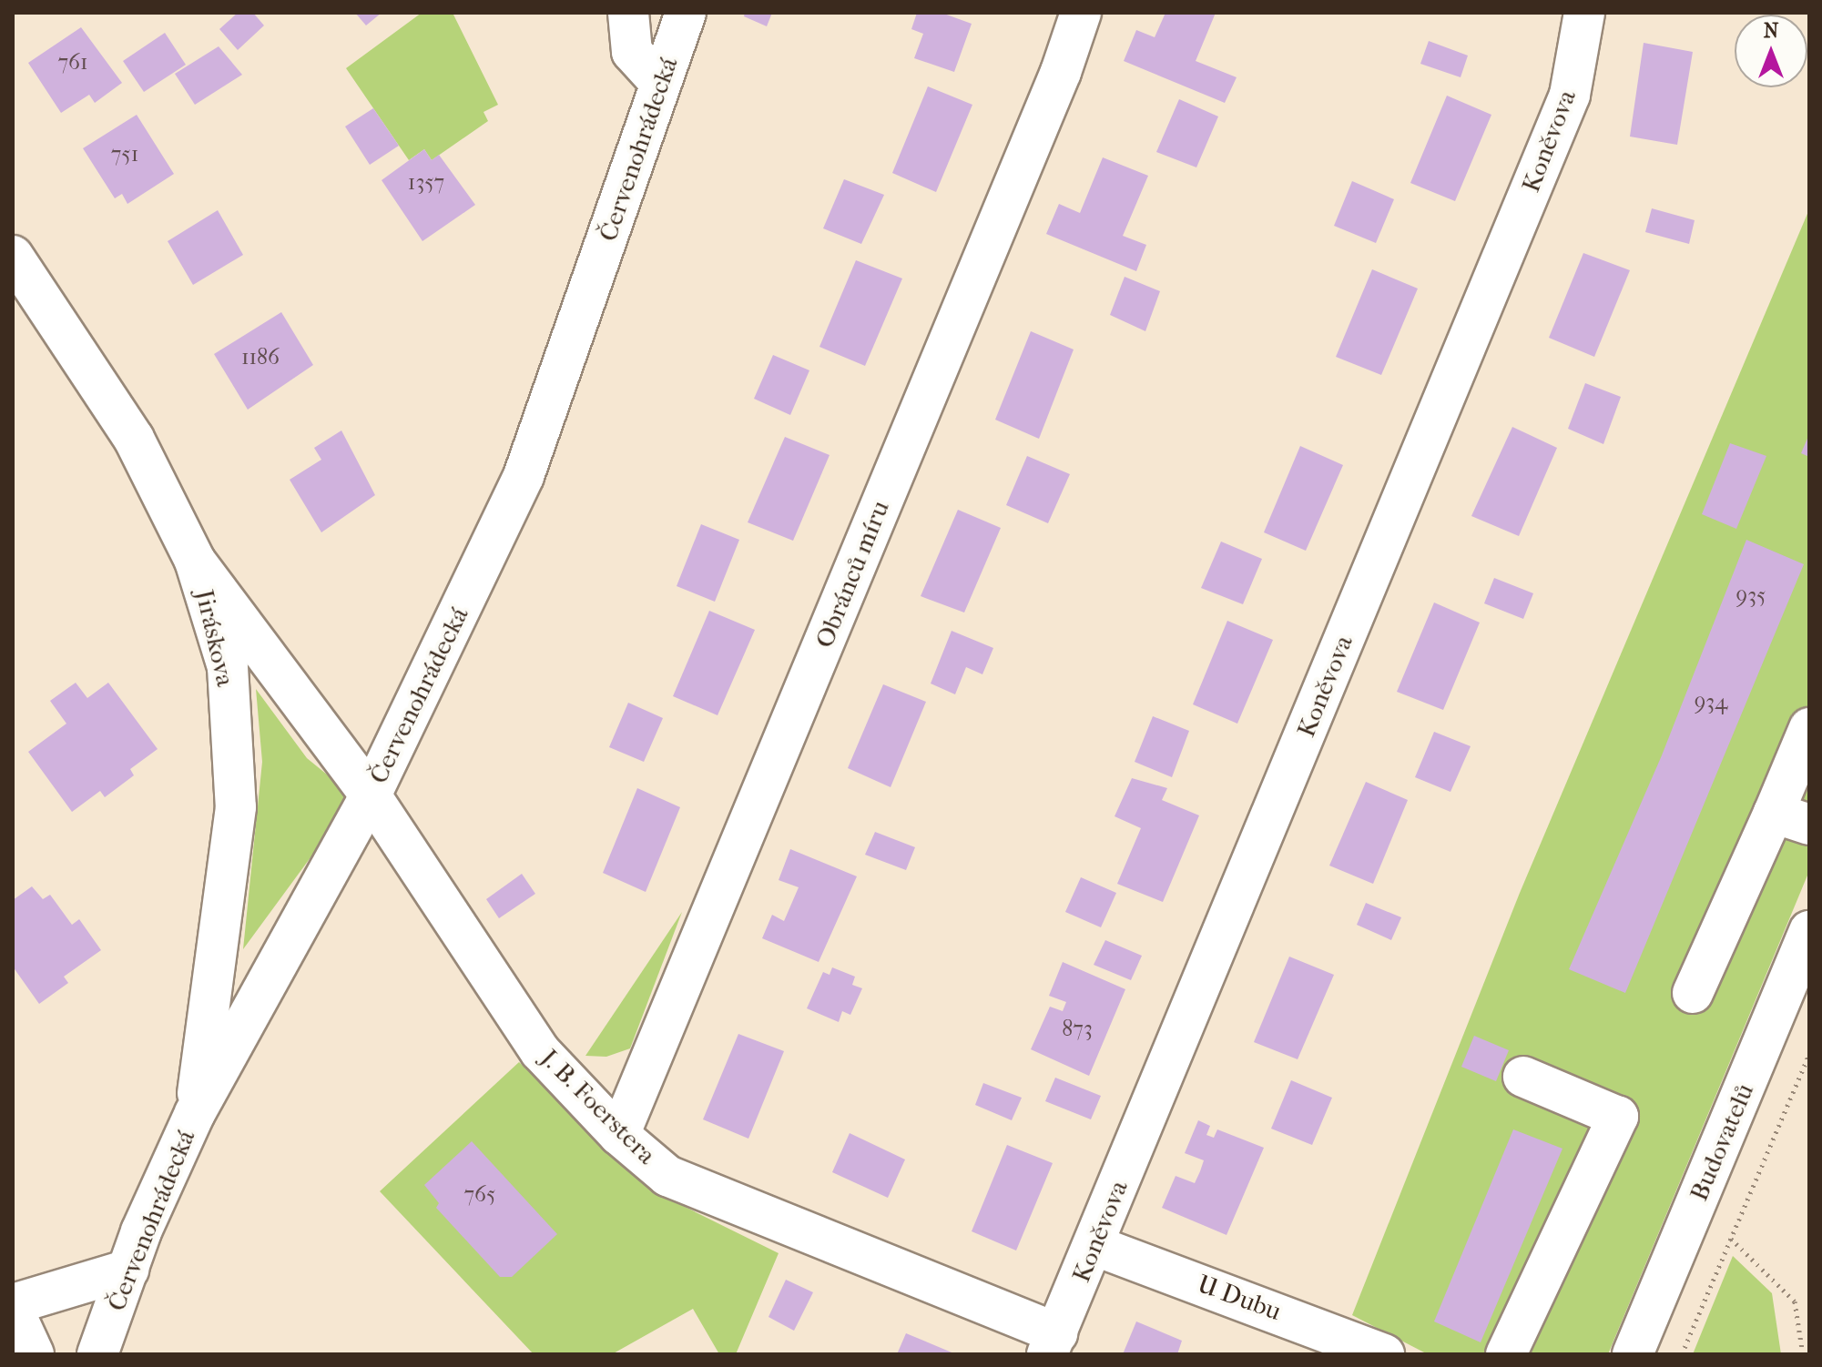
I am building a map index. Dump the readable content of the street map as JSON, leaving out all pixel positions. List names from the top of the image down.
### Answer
{
  "streets": {
    "street": [
      "Koněvova",
      "Červenohrádecká",
      "Obránců míru",
      "Jiráskova",
      "J. B. Foerstera",
      "Budovatelů",
      "U Dubu"
    ]
  },
  "crossings": [
    ["Koněvova", "J. B. Foerstera"],
    ["Koněvova", "U Dubu"],
    ["Červenohrádecká", "Jiráskova"],
    ["Červenohrádecká", "J. B. Foerstera"],
    ["Obránců míru", "J. B. Foerstera"],
    ["Jiráskova", "J. B. Foerstera"]
  ],
  "house_numbers": [
    "761",
    "751",
    "1357",
    "1186",
    "935",
    "934",
    "873",
    "765"
  ],
  "north": "top"
}
